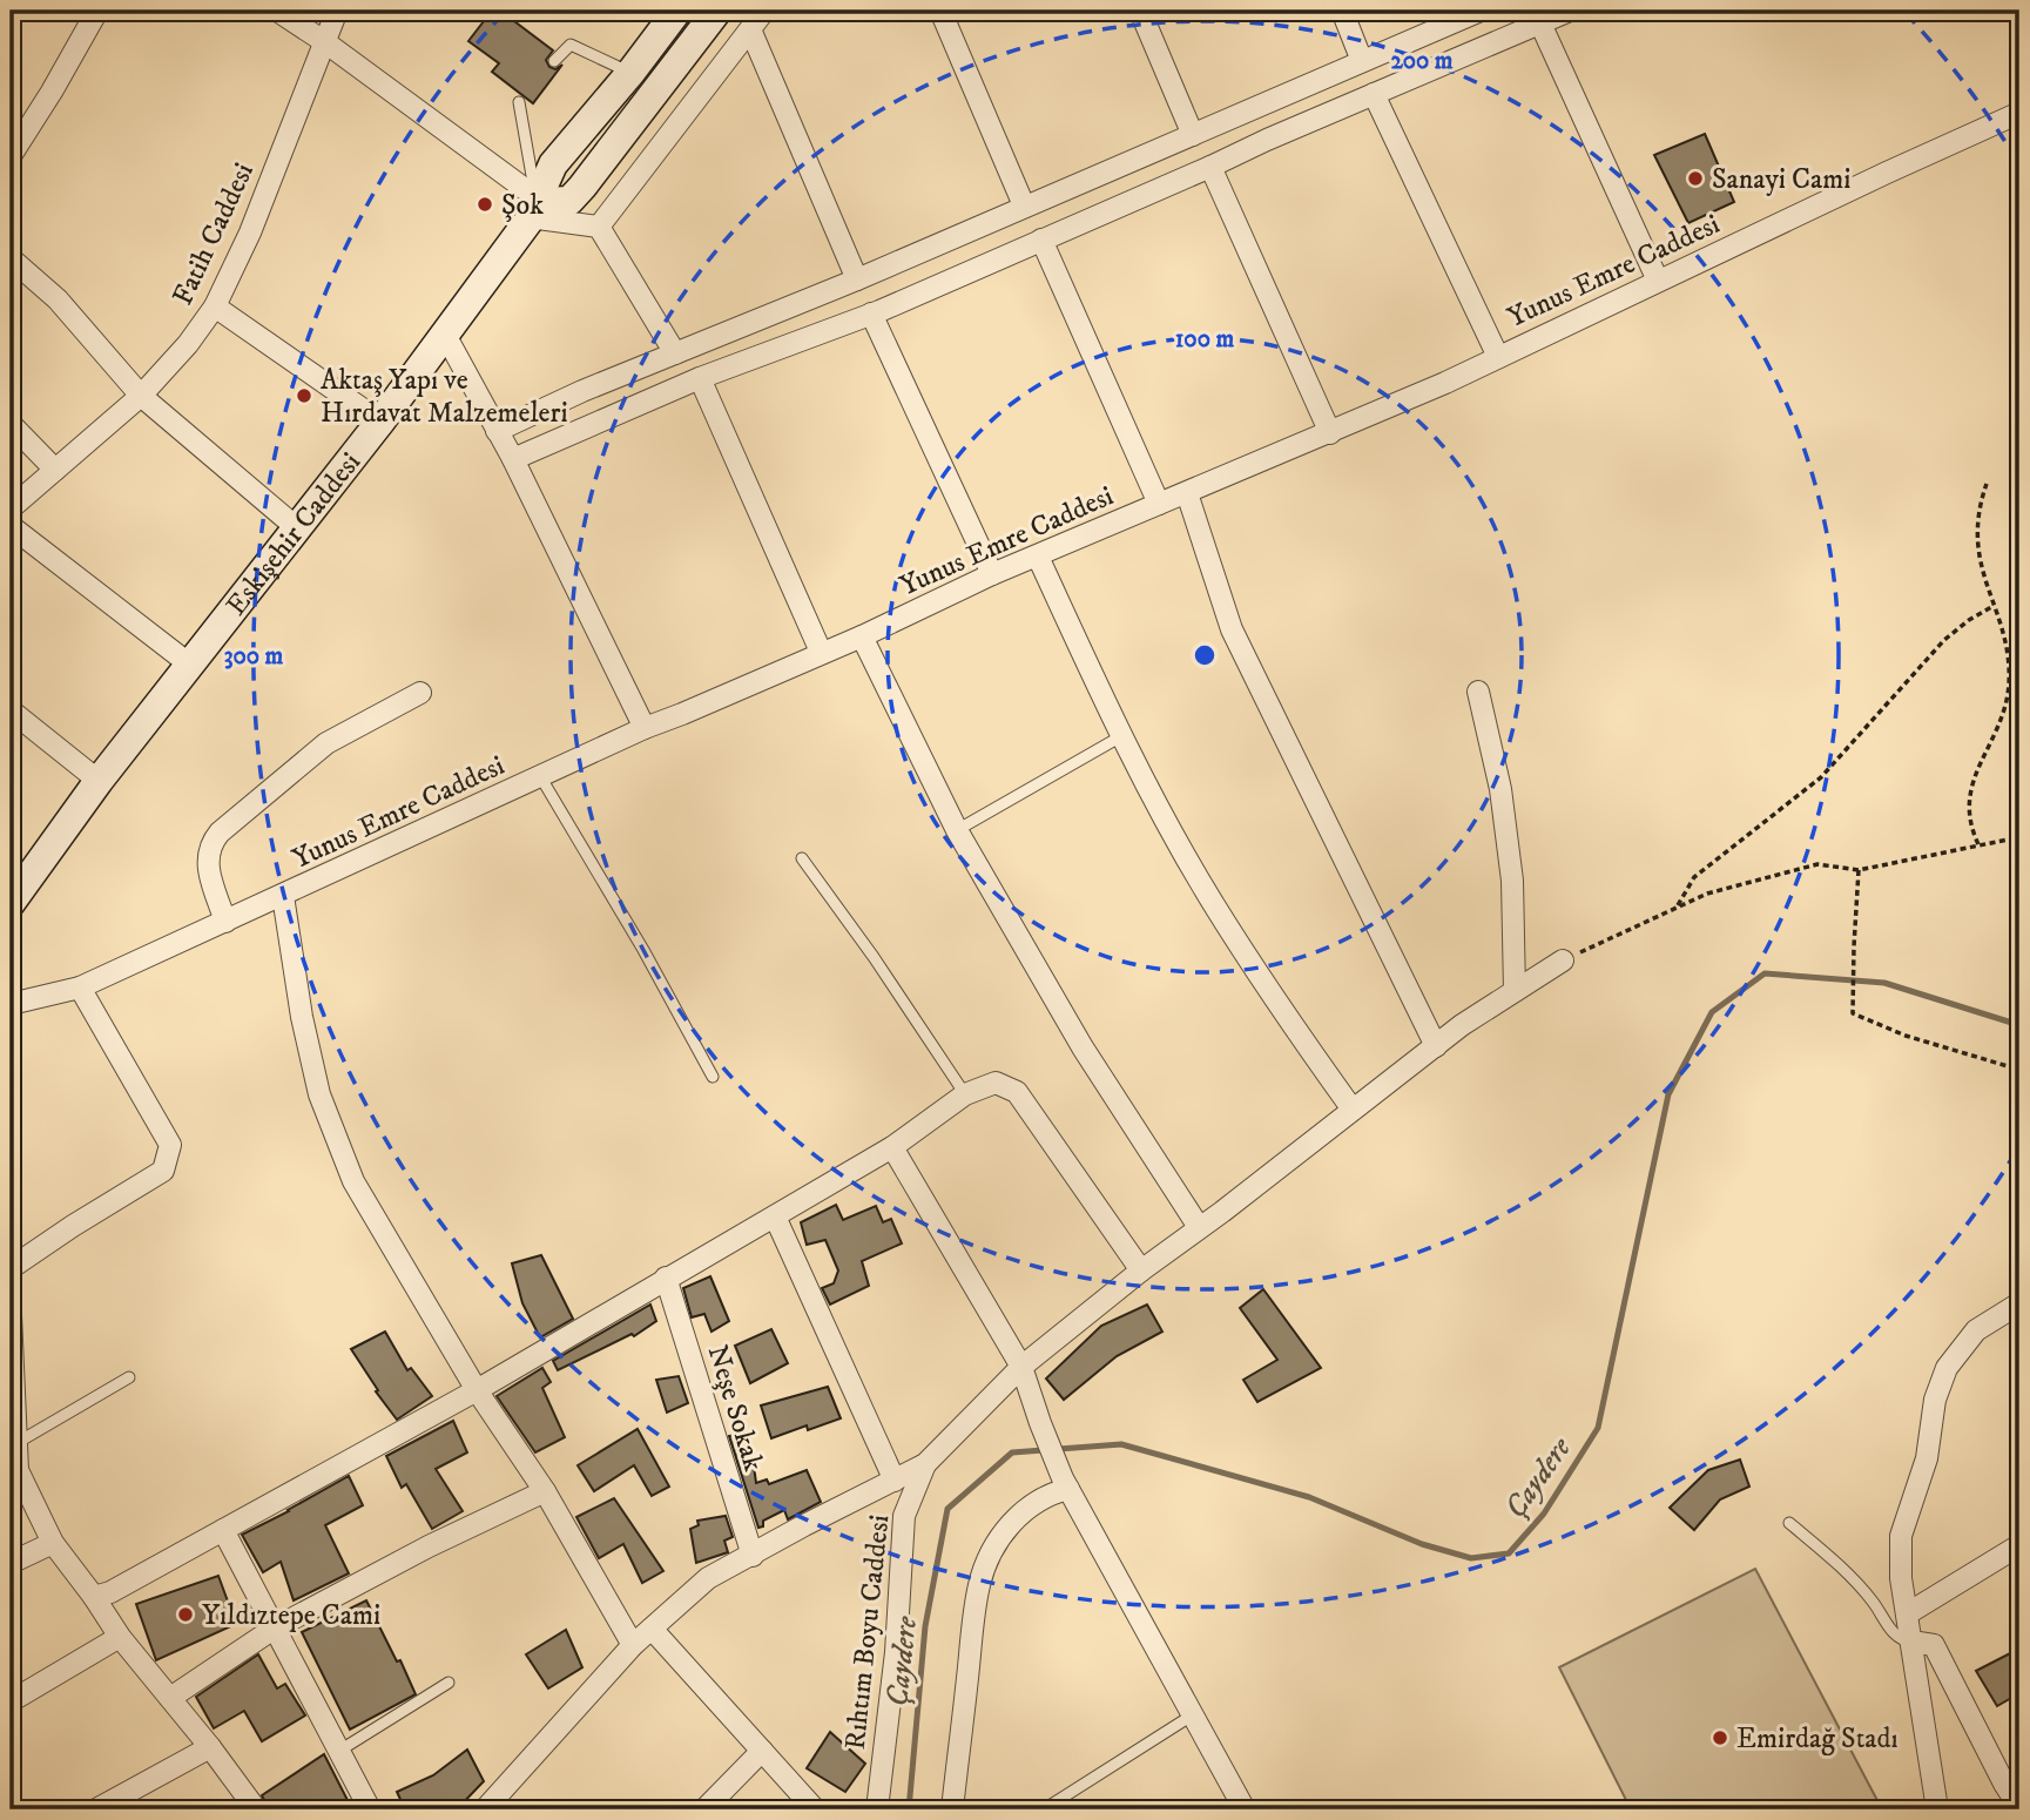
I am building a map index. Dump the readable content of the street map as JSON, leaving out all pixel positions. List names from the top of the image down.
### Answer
{
  "streets": {
    "main road": ["Eskişehir Caddesi"],
    "street": [
      "Fatih Caddesi",
      "Yunus Emre Caddesi",
      "Neşe Sokak",
      "Rıhtım Boyu Caddesi"
    ]
  },
  "water": ["Çaydere"],
  "places": [
    "Sanayi Cami",
    "Şok",
    "Aktaş Yapı ve Hırdavat Malzemeleri",
    "Yıldıztepe Cami",
    "Emirdağ Stadı"
  ],
  "rings": ["200 m", "100 m", "300 m"]
}
